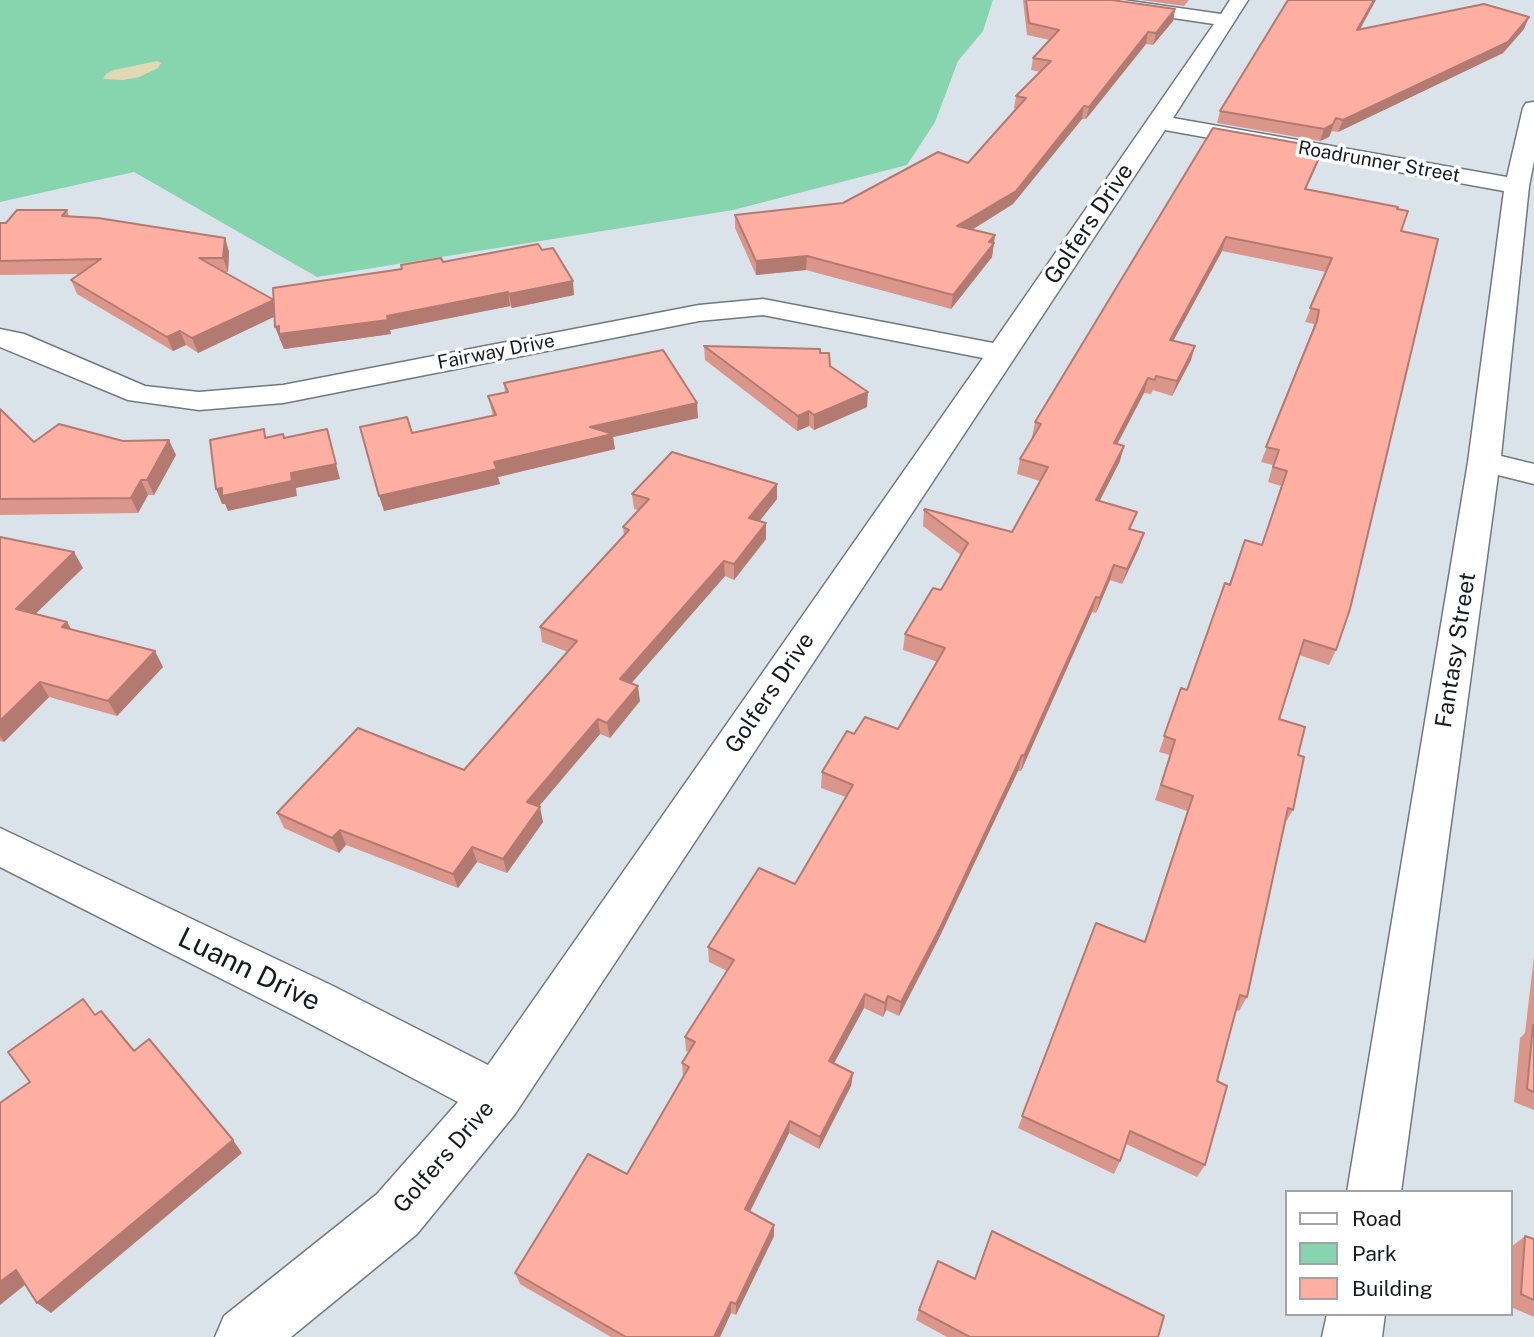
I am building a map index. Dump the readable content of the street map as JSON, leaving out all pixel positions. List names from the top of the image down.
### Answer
{
  "streets": {
    "street": [
      "Roadrunner Street",
      "Golfers Drive",
      "Fairway Drive",
      "Fantasy Street",
      "Luann Drive"
    ]
  },
  "crossings": [
    ["Roadrunner Street", "Golfers Drive"],
    ["Roadrunner Street", "Fantasy Street"],
    ["Golfers Drive", "Fairway Drive"],
    ["Golfers Drive", "Luann Drive"]
  ],
  "legend": ["Road", "Park", "Building"]
}
